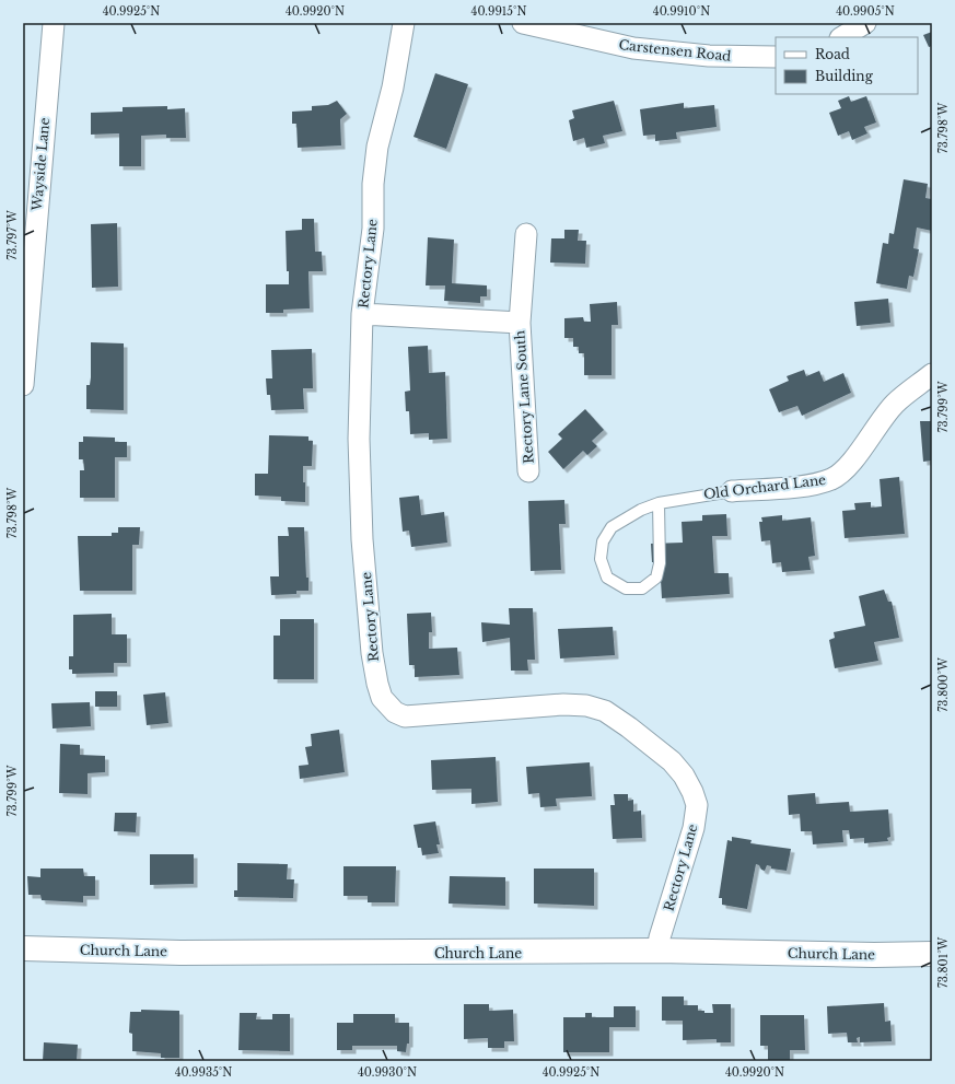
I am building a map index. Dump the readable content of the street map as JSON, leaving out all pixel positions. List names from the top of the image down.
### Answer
{
  "streets": {
    "street": [
      "Carstensen Road",
      "Wayside Lane",
      "Rectory Lane",
      "Rectory Lane South",
      "Old Orchard Lane",
      "Church Lane"
    ]
  },
  "crossings": [
    ["Rectory Lane", "Rectory Lane South"],
    ["Rectory Lane", "Church Lane"]
  ],
  "legend": ["Road", "Building"],
  "coordinates": [
    "40.9925°N",
    "40.9920°N",
    "40.9915°N",
    "40.9910°N",
    "40.9905°N",
    "73.798°W",
    "73.797°W",
    "73.799°W",
    "73.800°W",
    "73.801°W",
    "40.9935°N",
    "40.9930°N"
  ]
}
